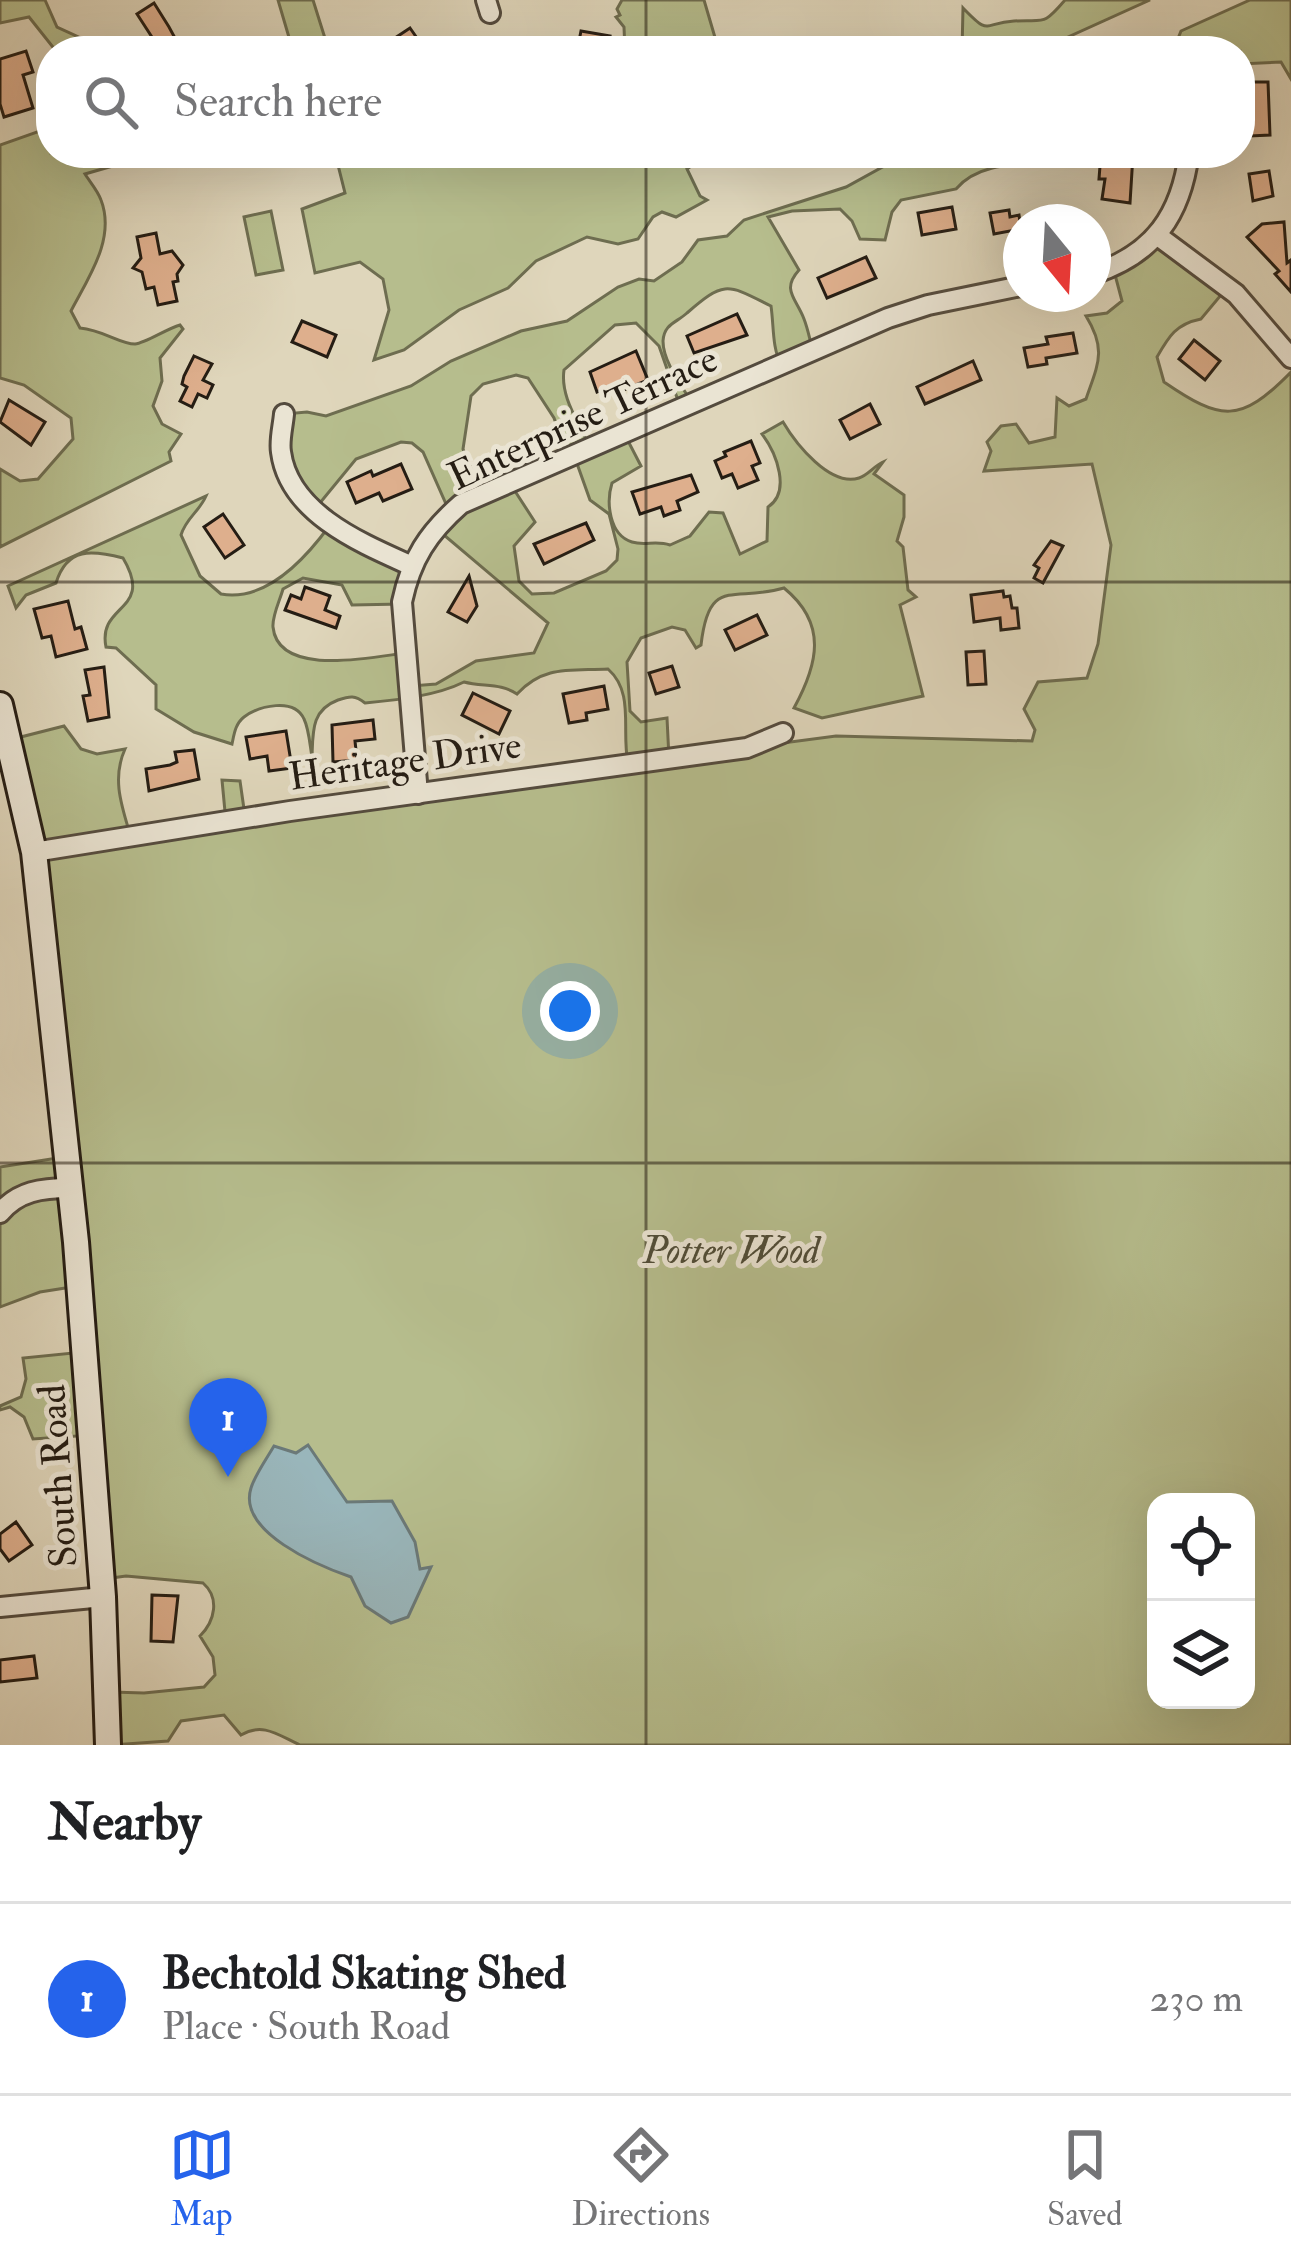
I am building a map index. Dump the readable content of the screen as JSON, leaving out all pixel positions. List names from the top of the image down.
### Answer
{
  "streets": {
    "street": ["Enterprise Terrace", "Heritage Drive", "South Road"]
  },
  "crossings": [
    ["Enterprise Terrace", "Heritage Drive"],
    ["Heritage Drive", "South Road"]
  ],
  "parks": ["Potter Wood"],
  "north": "bottom",
  "page": {
    "search": "Search here",
    "pins": "1",
    "heading": "Nearby",
    "list": [
      {
        "mark": "1",
        "name": "Bechtold Skating Shed",
        "note": "Place · South Road",
        "value": "230 m"
      }
    ],
    "nav": ["Map", "Directions", "Saved"]
  }
}
